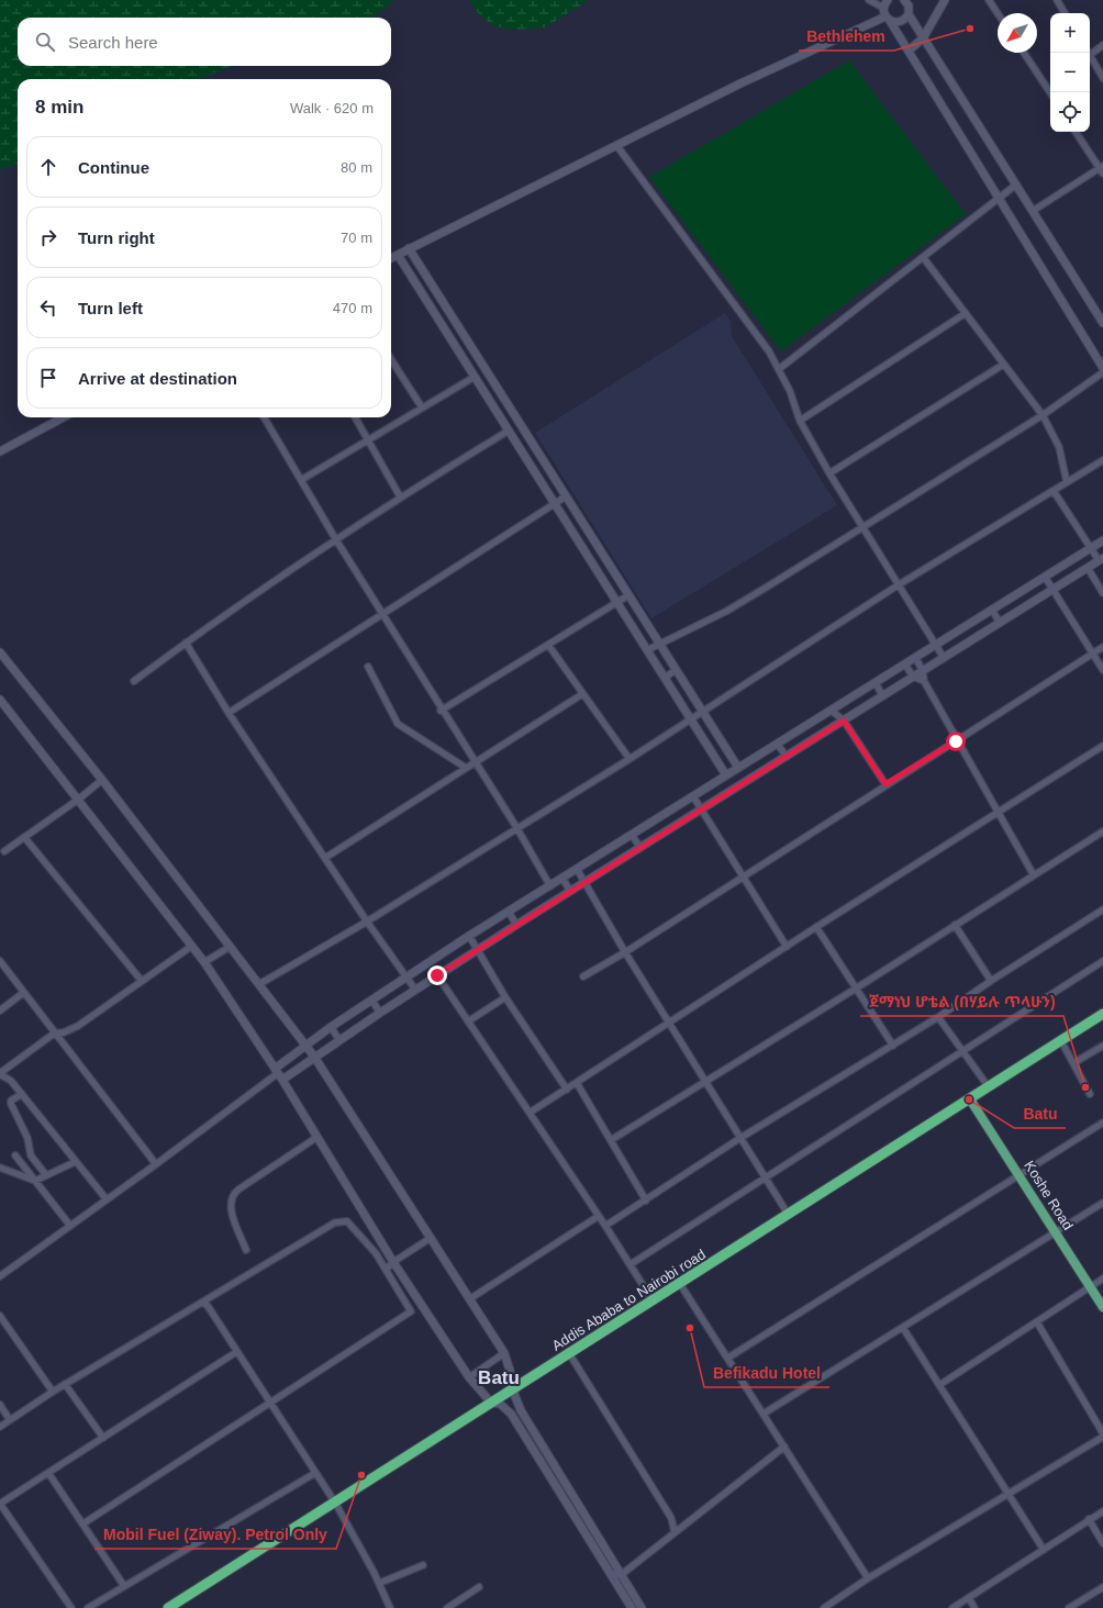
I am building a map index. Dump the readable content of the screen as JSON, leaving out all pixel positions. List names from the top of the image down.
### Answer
{
  "streets": {
    "highway": ["Addis Ababa to Nairobi road"],
    "main road": ["Koshe Road"]
  },
  "crossings": [
    ["Koshe Road", "Addis Ababa to Nairobi road"]
  ],
  "districts": ["Batu"],
  "places": [
    "Bethlehem",
    "ጀማነህ ሆቴል (በሃይሉ ጥላሁን)",
    "Batu",
    "Befikadu Hotel",
    "Mobil Fuel (Ziway). Petrol Only"
  ],
  "north": "bottom left",
  "page": {
    "map_buttons": ["+", "−"],
    "search": "Search here",
    "heading": ["8 min", "Walk · 620 m"],
    "list": [
      ["Continue", "80 m"],
      ["Turn right", "70 m"],
      ["Turn left", "470 m"],
      "Arrive at destination"
    ]
  }
}
